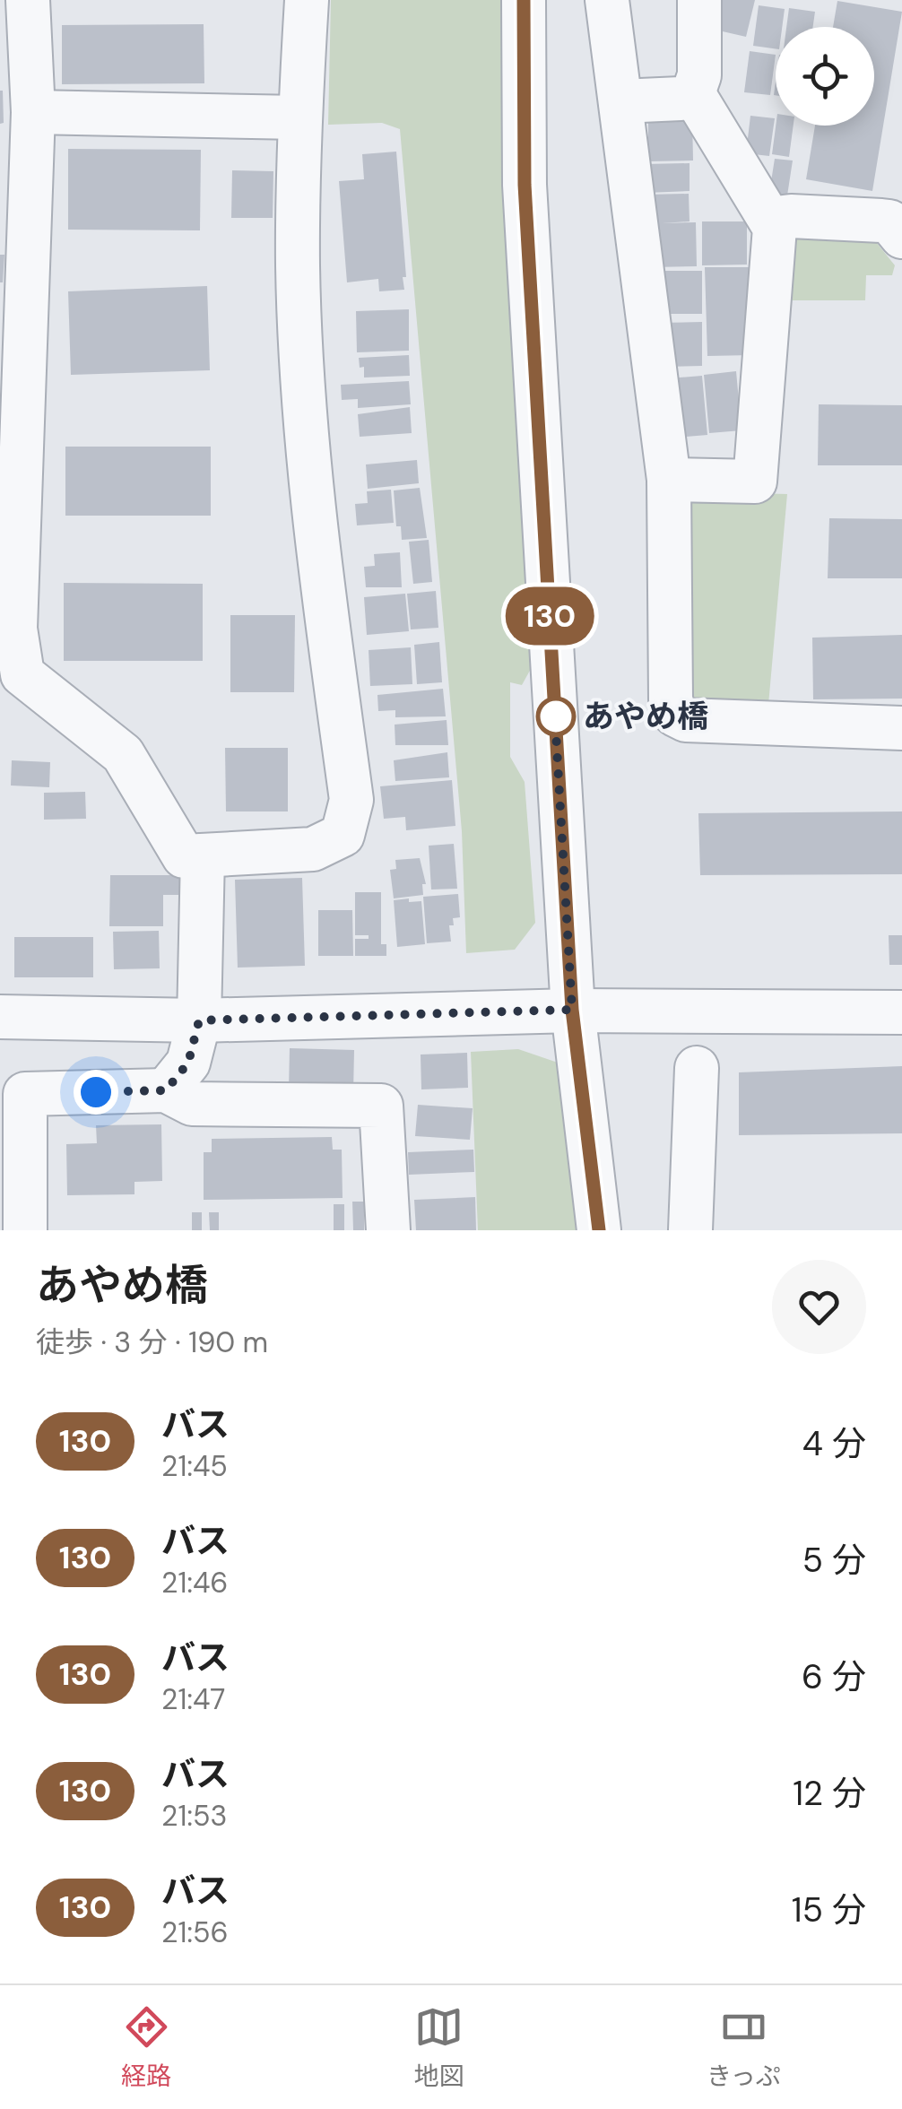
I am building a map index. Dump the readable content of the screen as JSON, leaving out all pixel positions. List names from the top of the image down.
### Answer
{
  "places": ["あやめ橋"],
  "lines": ["bus line 130"],
  "page": {
    "on_map": "130",
    "heading": ["あやめ橋", "徒歩 · 3 分 · 190 m"],
    "list": [
      {
        "mark": "130",
        "name": "バス",
        "note": "21:45",
        "value": "4 分"
      },
      {
        "mark": "130",
        "name": "バス",
        "note": "21:46",
        "value": "5 分"
      },
      {
        "mark": "130",
        "name": "バス",
        "note": "21:47",
        "value": "6 分"
      },
      {
        "mark": "130",
        "name": "バス",
        "note": "21:53",
        "value": "12 分"
      },
      {
        "mark": "130",
        "name": "バス",
        "note": "21:56",
        "value": "15 分"
      }
    ],
    "tabs": ["経路", "地図", "きっぷ"]
  }
}
